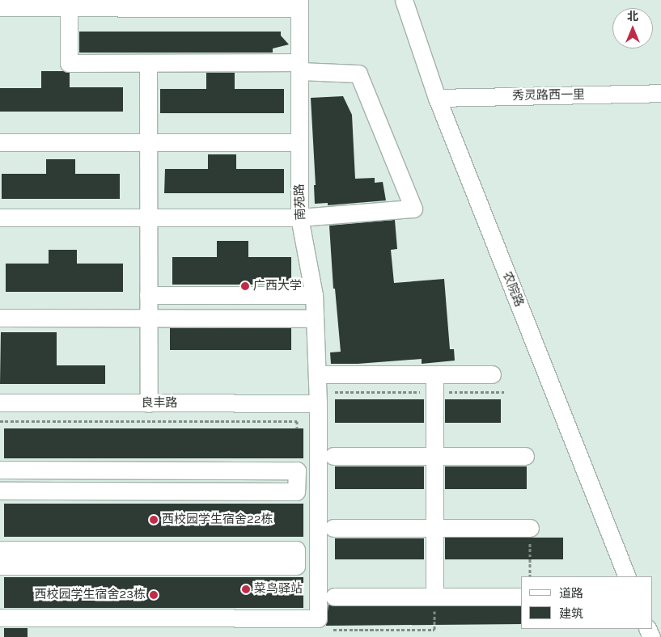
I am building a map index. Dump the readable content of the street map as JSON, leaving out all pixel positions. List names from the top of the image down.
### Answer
{
  "streets": {
    "street": [
      "秀灵路西一里",
      "南苑路",
      "农院路",
      "良丰路"
    ]
  },
  "crossings": [
    ["秀灵路西一里", "农院路"],
    ["南苑路", "良丰路"]
  ],
  "places": [
    "广西大学",
    "西校园学生宿舍22栋",
    "菜鸟驿站",
    "西校园学生宿舍23栋"
  ],
  "legend": ["道路", "建筑"],
  "north": "top"
}
